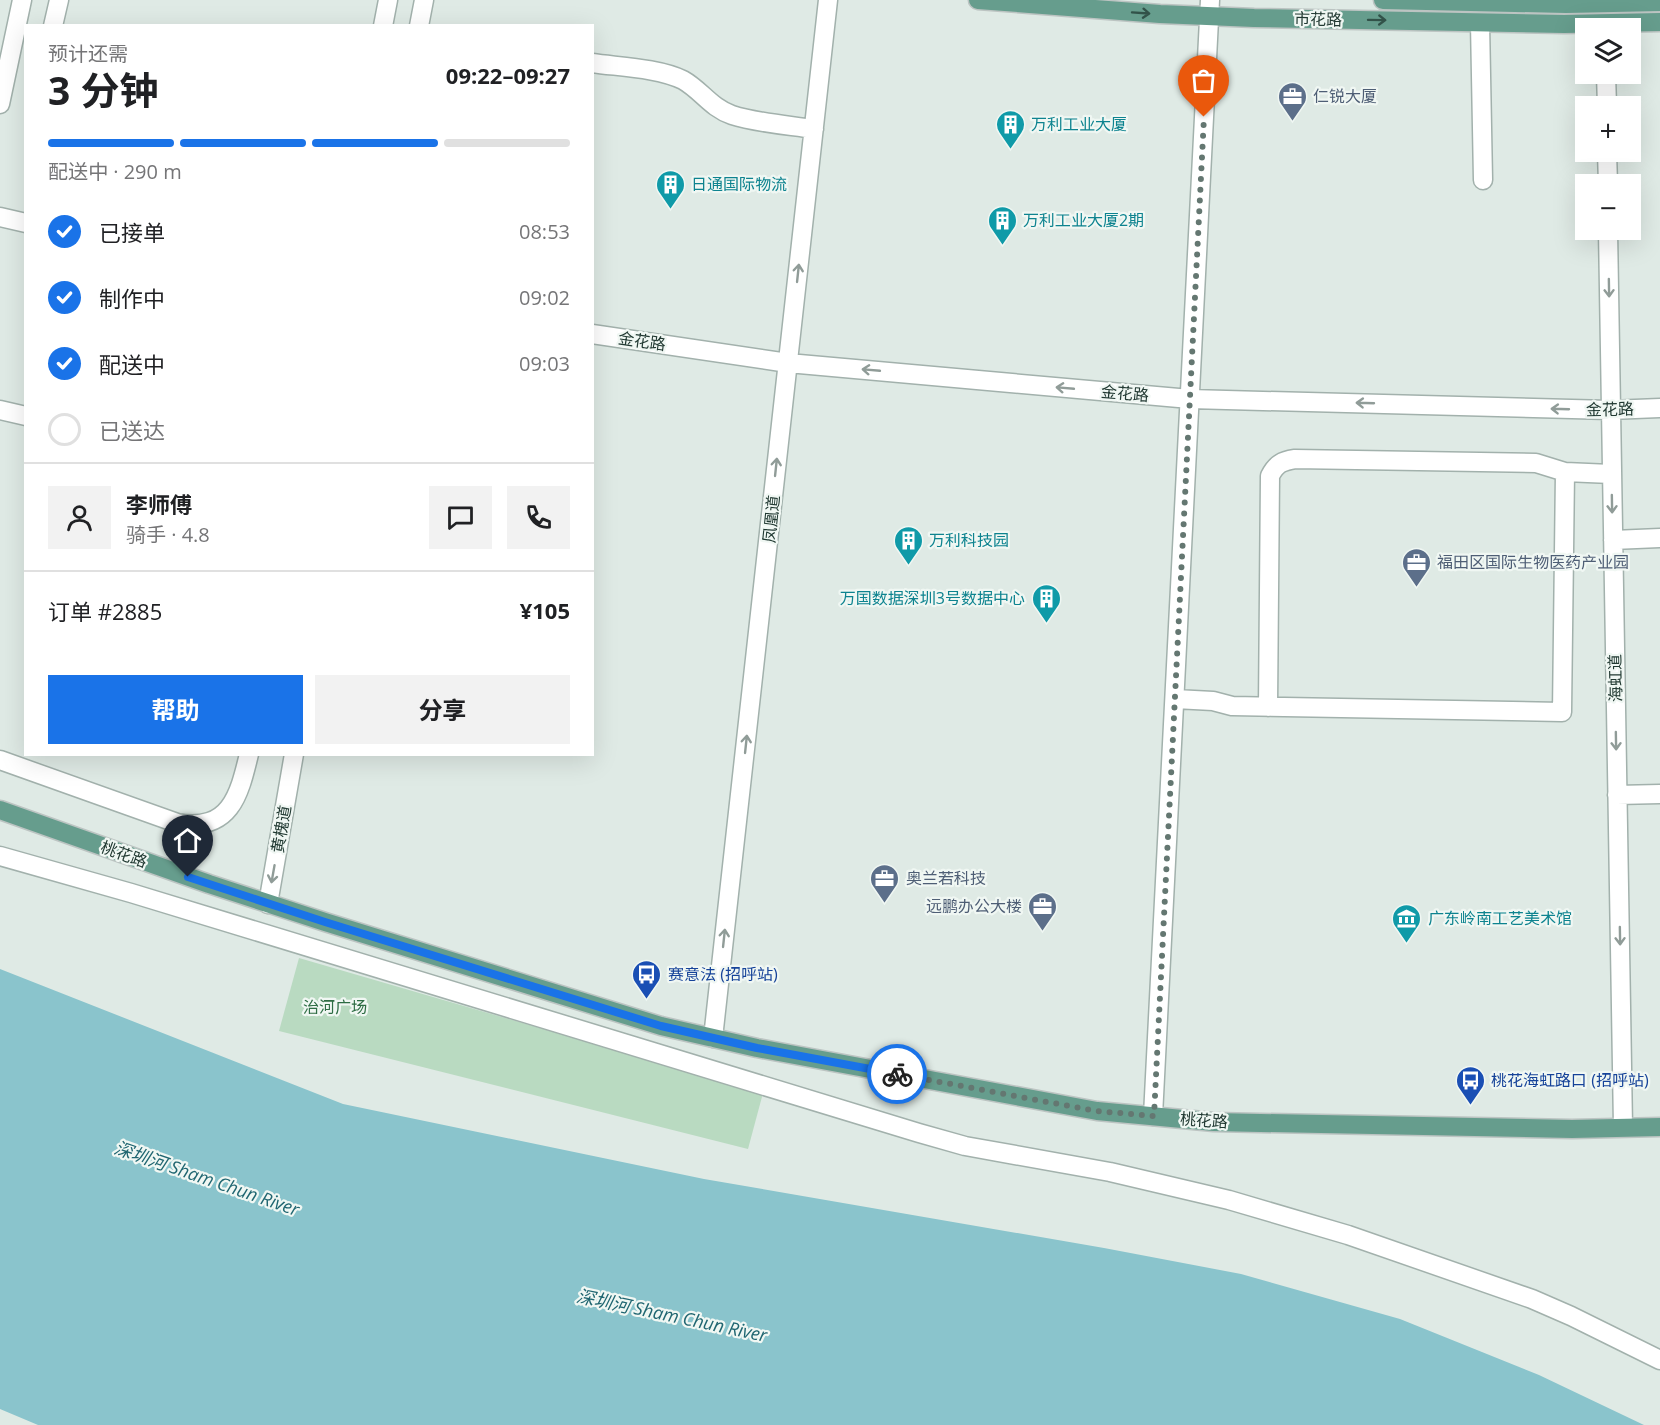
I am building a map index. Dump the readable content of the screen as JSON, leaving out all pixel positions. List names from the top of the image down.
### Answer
{
  "streets": {
    "main road": ["市花路", "桃花路"],
    "street": [
      "金花路",
      "凤凰道",
      "海虹道",
      "黄槐道"
    ]
  },
  "crossings": [
    ["金花路", "凤凰道"],
    ["金花路", "海虹道"],
    ["凤凰道", "桃花路"],
    ["海虹道", "桃花路"],
    ["黄槐道", "桃花路"]
  ],
  "one_way": [
    "市花路",
    "金花路",
    "凤凰道",
    "海虹道",
    "黄槐道"
  ],
  "water": ["深圳河 Sham Chun River"],
  "parks": ["治河广场"],
  "places": {
    "office": [
      "仁锐大厦",
      "福田区国际生物医药产业园",
      "奥兰若科技",
      "远鹏办公大楼"
    ],
    "building": [
      "万利工业大厦",
      "日通国际物流",
      "万利工业大厦2期",
      "万利科技园",
      "万国数据深圳3号数据中心"
    ],
    "museum": ["广东岭南工艺美术馆"],
    "bus stop": ["赛意法 (招呼站)", "桃花海虹路口 (招呼站)"]
  },
  "page": {
    "map_buttons": ["+", "−"],
    "heading": ["3 分钟", "预计还需", "09:22–09:27"],
    "panel": [
      "李师傅",
      "骑手 · 4.8",
      "订单 #2885",
      "¥105"
    ],
    "bar": "配送中 · 290 m",
    "list": [
      ["已接单", "08:53"],
      ["制作中", "09:02"],
      ["配送中", "09:03"],
      "已送达"
    ],
    "buttons": ["帮助", "分享"]
  }
}
